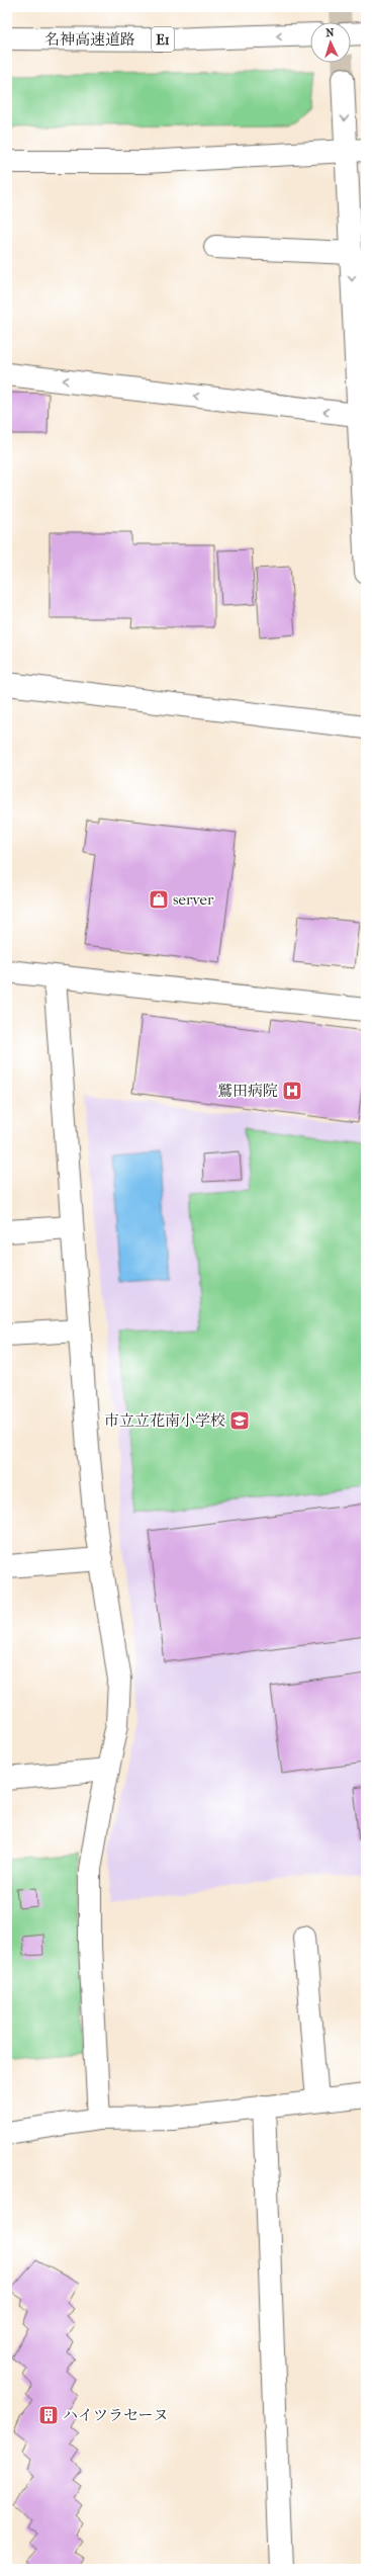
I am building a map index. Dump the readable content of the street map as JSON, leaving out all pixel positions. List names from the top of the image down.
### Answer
{
  "streets": {
    "main road": ["名神高速道路", "E1"]
  },
  "places": {
    "shop": ["server"],
    "hospital": ["鷲田病院"],
    "school or university": ["市立立花南小学校"],
    "building": ["ハイツラセーヌ"]
  },
  "north": "top"
}
